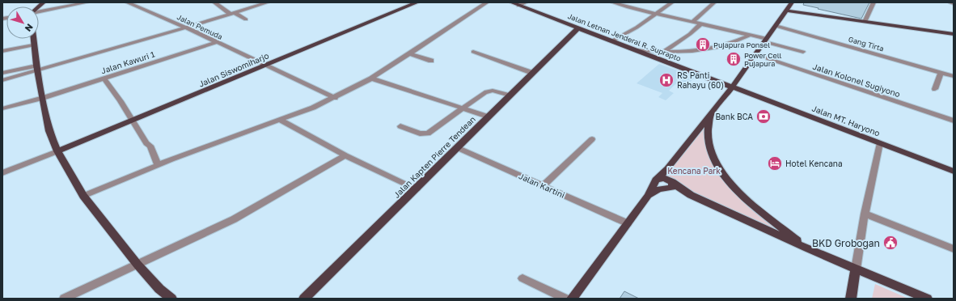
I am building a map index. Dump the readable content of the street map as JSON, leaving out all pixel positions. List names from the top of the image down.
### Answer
{
  "streets": {
    "main road": [
      "Jalan Letnan Jenderal R. Suprapto",
      "Jalan Siswomiharjo",
      "Jalan MT. Haryono",
      "Jalan Kapten Pierre Tendean"
    ],
    "street": [
      "Jalan Pemuda",
      "Gang Tirta",
      "Jalan Kawuri 1",
      "Jalan Kolonel Sugiyono",
      "Jalan Kartini"
    ]
  },
  "crossings": [
    ["Jalan Pemuda", "Jalan Kawuri 1"],
    ["Jalan Pemuda", "Jalan Siswomiharjo"],
    ["Jalan Letnan Jenderal R. Suprapto", "Jalan MT. Haryono"],
    ["Jalan Letnan Jenderal R. Suprapto", "Jalan Kapten Pierre Tendean"],
    ["Jalan Kapten Pierre Tendean", "Jalan Kartini"]
  ],
  "parks": ["Kencana Park"],
  "places": {
    "building": ["Pujapura Ponsel", "Power Cell Pujapura"],
    "hospital": ["RS Panti Rahayu (60)"],
    "bank": ["Bank BCA"],
    "hotel": ["Hotel Kencana"],
    "public building": ["BKD Grobogan"]
  },
  "north": "bottom right"
}
